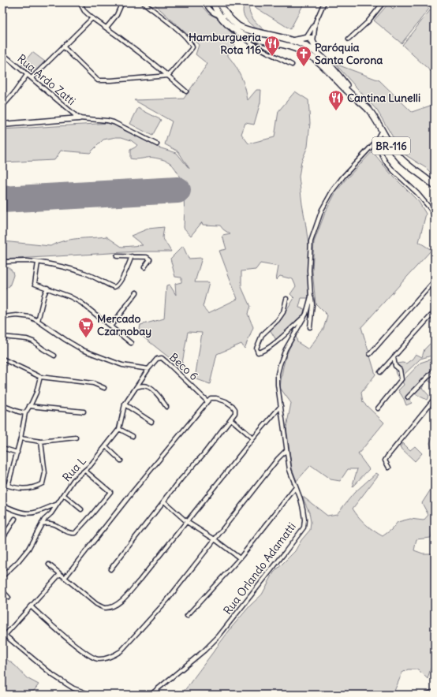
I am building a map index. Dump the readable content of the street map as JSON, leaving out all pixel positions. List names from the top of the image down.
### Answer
{
  "streets": {
    "main road": ["BR-116"],
    "street": [
      "Rua Ardo Zatti",
      "Beco 6",
      "Rua L",
      "Rua Orlando Adamatti"
    ]
  },
  "crossings": [
    ["BR-116", "Rua Orlando Adamatti"],
    ["Beco 6", "Rua L"]
  ],
  "places": {
    "restaurant": ["Hamburgueria Rota 116", "Cantina Lunelli"],
    "church": ["Paróquia Santa Corona"],
    "supermarket": ["Mercado Czarnobay"]
  }
}
